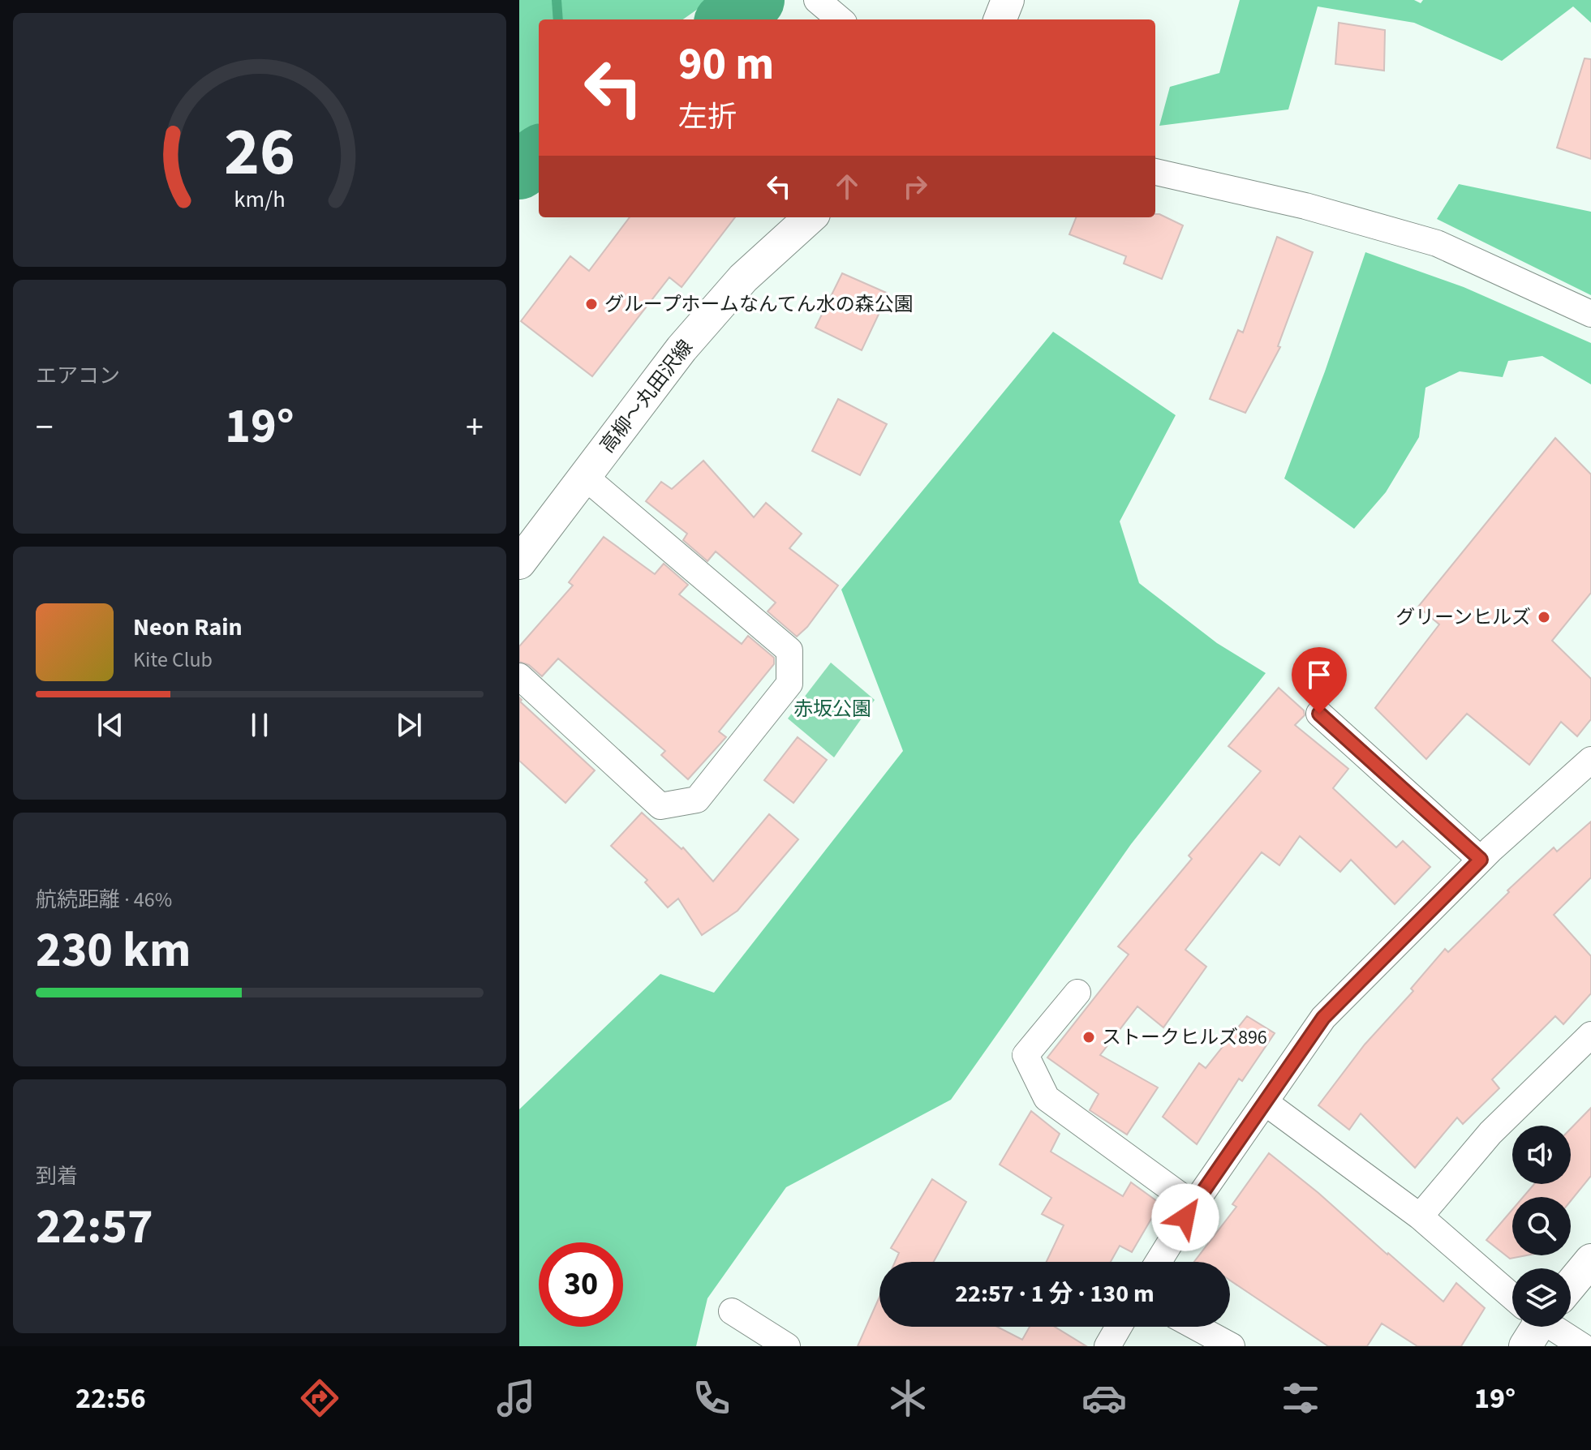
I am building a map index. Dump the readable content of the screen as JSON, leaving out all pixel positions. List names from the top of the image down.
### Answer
{
  "streets": {
    "street": ["高柳～丸田沢線"]
  },
  "parks": ["赤坂公園"],
  "places": ["グループホームなんてん水の森公園", "グリーンヒルズ", "ストークヒルズ896"],
  "page": {
    "turn": ["90 m", "左折"],
    "tile": [
      "エアコン",
      ["航続距離 · 46%", "230 km"],
      ["到着", "22:57"]
    ],
    "heat": ["−", "19°", "+"],
    "song": ["Neon Rain", "Kite Club"],
    "limit": "30",
    "trip": "22:57 · 1 分 · 130 m",
    "tabs": ["22:56", "19°"],
    "gauge": ["26", "km/h"]
  }
}
